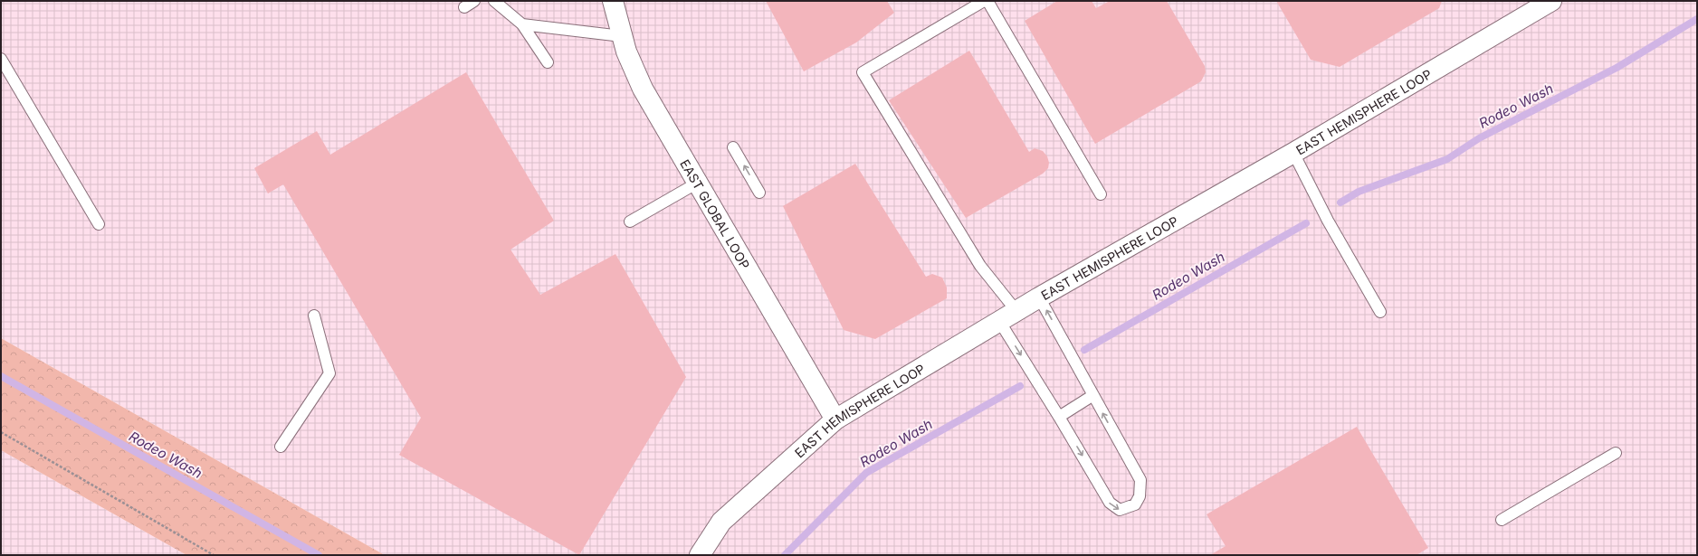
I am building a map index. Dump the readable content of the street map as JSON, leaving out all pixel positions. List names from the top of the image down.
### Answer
{
  "streets": {
    "street": ["EAST HEMISPHERE LOOP", "EAST GLOBAL LOOP"]
  },
  "crossings": [
    ["EAST HEMISPHERE LOOP", "EAST GLOBAL LOOP"]
  ],
  "water": ["Rodeo Wash"]
}
